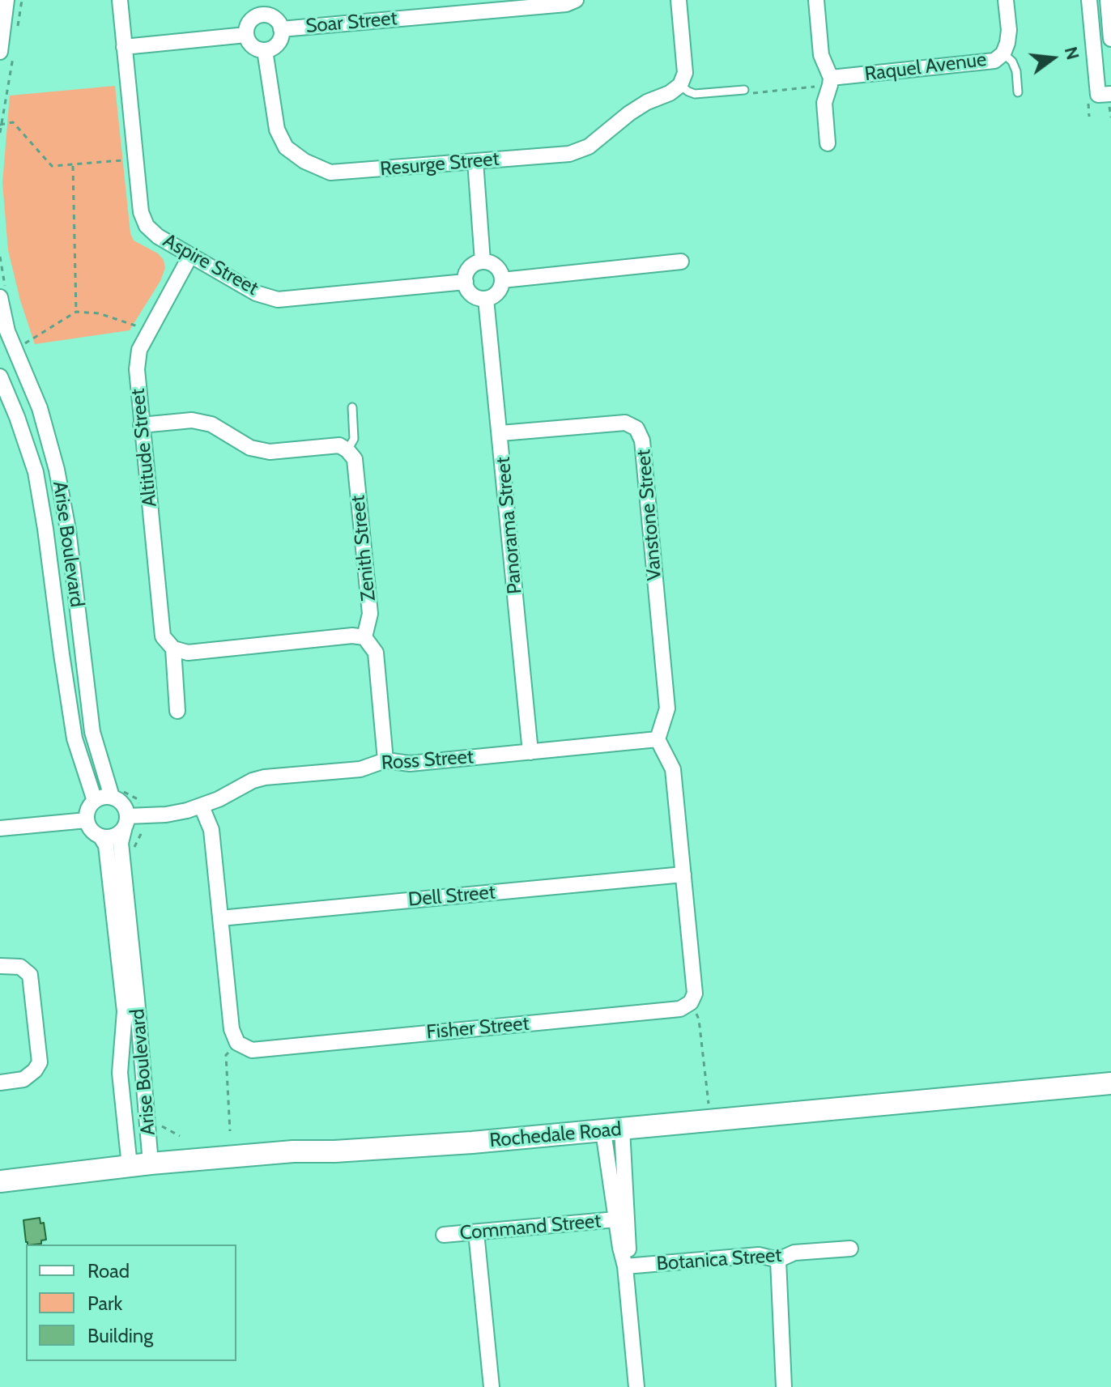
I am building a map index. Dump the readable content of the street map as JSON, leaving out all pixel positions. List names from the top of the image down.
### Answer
{
  "streets": {
    "main road": ["Rochedale Road"],
    "street": [
      "Soar Street",
      "Raquel Avenue",
      "Resurge Street",
      "Aspire Street",
      "Altitude Street",
      "Vanstone Street",
      "Panorama Street",
      "Arise Boulevard",
      "Zenith Street",
      "Ross Street",
      "Dell Street",
      "Fisher Street",
      "Command Street",
      "Botanica Street"
    ]
  },
  "crossings": [
    ["Soar Street", "Resurge Street"],
    ["Aspire Street", "Altitude Street"],
    ["Aspire Street", "Panorama Street"],
    ["Vanstone Street", "Panorama Street"],
    ["Vanstone Street", "Ross Street"],
    ["Panorama Street", "Ross Street"],
    ["Arise Boulevard", "Ross Street"],
    ["Arise Boulevard", "Rochedale Road"]
  ],
  "legend": ["Road", "Park", "Building"],
  "north": "right"
}
